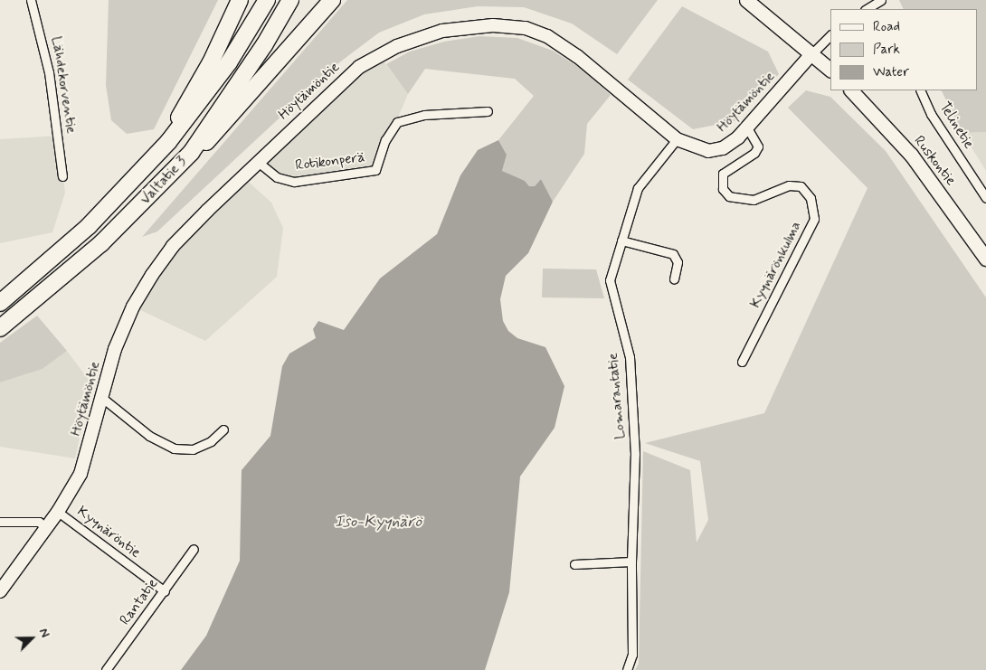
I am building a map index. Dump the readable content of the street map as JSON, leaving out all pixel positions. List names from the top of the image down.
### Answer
{
  "streets": {
    "highway": ["Valtatie 3"],
    "main road": ["Ruskontie"],
    "street": [
      "Lähdekorventie",
      "Höytämöntie",
      "Telinetie",
      "Rotikonperä",
      "Kyynärönkulma",
      "Lomarantatie",
      "Kyynäröntie",
      "Rantatie"
    ]
  },
  "crossings": [
    ["Höytämöntie", "Rotikonperä"],
    ["Höytämöntie", "Kyynärönkulma"],
    ["Höytämöntie", "Lomarantatie"],
    ["Höytämöntie", "Kyynäröntie"],
    ["Kyynäröntie", "Rantatie"]
  ],
  "water": ["Iso-Kyynärö"],
  "legend": ["Road", "Park", "Water"],
  "north": "top right"
}
